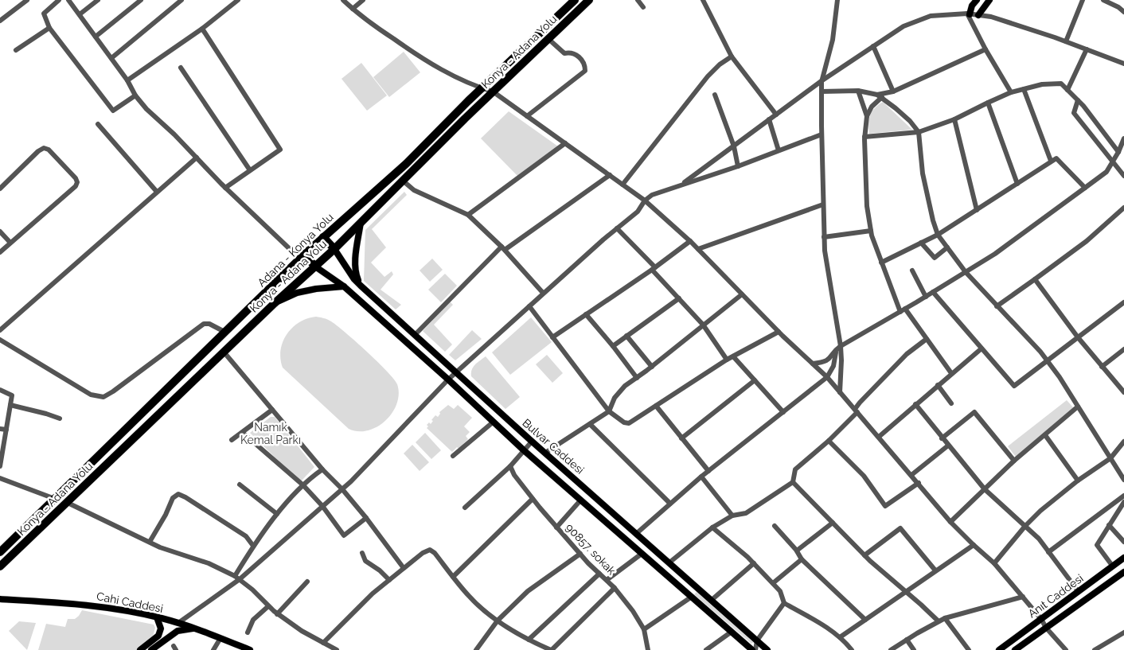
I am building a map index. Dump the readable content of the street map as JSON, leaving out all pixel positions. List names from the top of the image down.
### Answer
{
  "streets": {
    "highway": ["Konya - Adana Yolu", "Adana - Konya Yolu"],
    "main road": ["Bulvar Caddesi", "Anıt Caddesi", "Cahi Caddesi"],
    "street": ["90857. sokak"]
  },
  "crossings": [
    ["Konya - Adana Yolu", "Bulvar Caddesi"]
  ],
  "parks": ["Namık Kemal Parkı"]
}
